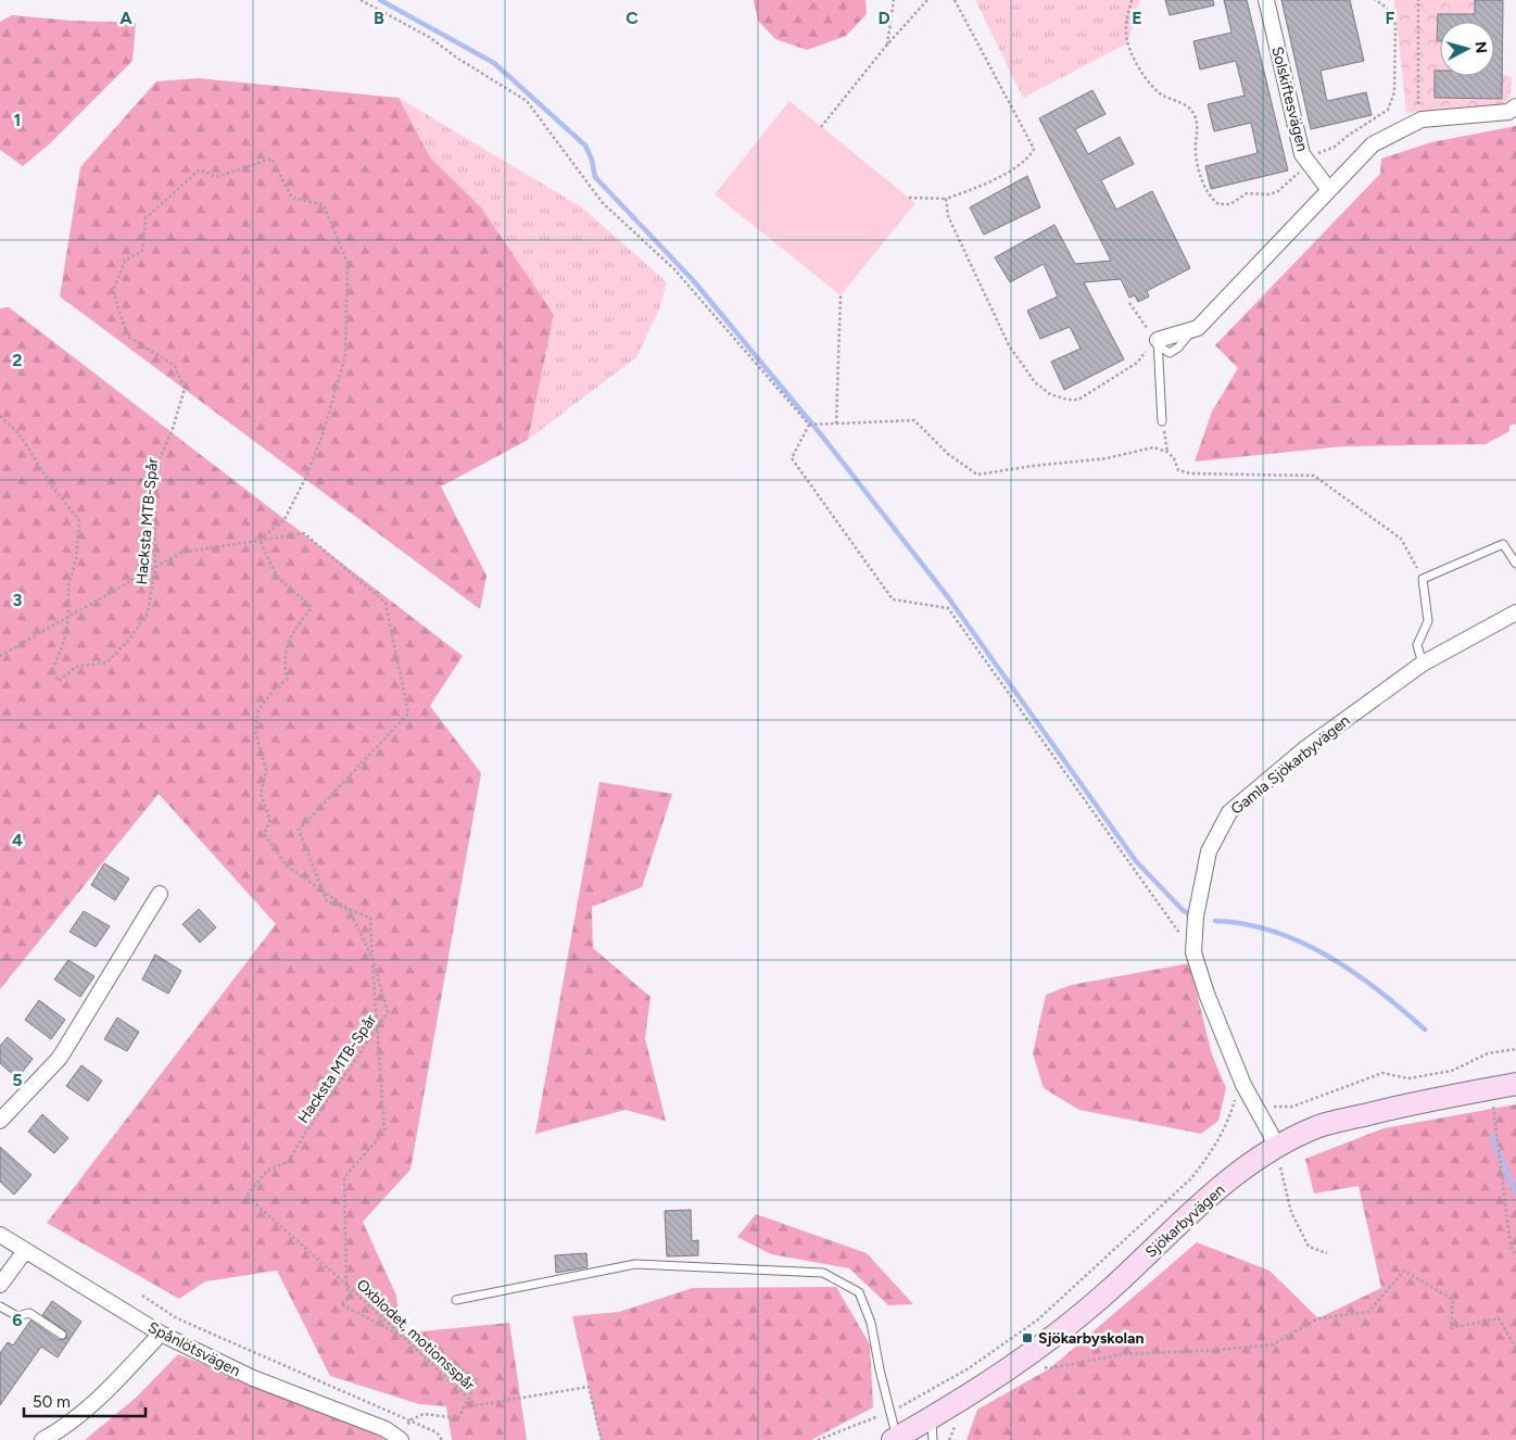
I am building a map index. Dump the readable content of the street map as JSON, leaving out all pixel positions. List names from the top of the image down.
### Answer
{
  "streets": {
    "street": [
      "Solskiftesvägen",
      "Gamla Sjökarbyvägen",
      "Sjökarbyvägen",
      "Spånlötsvägen"
    ],
    "path": ["Hacksta MTB-Spår", "Oxblodet, motionsspår"]
  },
  "crossings": [
    ["Hacksta MTB-Spår", "Oxblodet, motionsspår"],
    ["Gamla Sjökarbyvägen", "Sjökarbyvägen"]
  ],
  "places": {
    "transit": ["Sjökarbyskolan"]
  },
  "scale_bar": "50 m",
  "north": "right",
  "grid": {
    "columns": [
      "A",
      "B",
      "C",
      "D",
      "E",
      "F"
    ],
    "rows": [
      "1",
      "2",
      "3",
      "4",
      "5",
      "6"
    ]
  }
}
